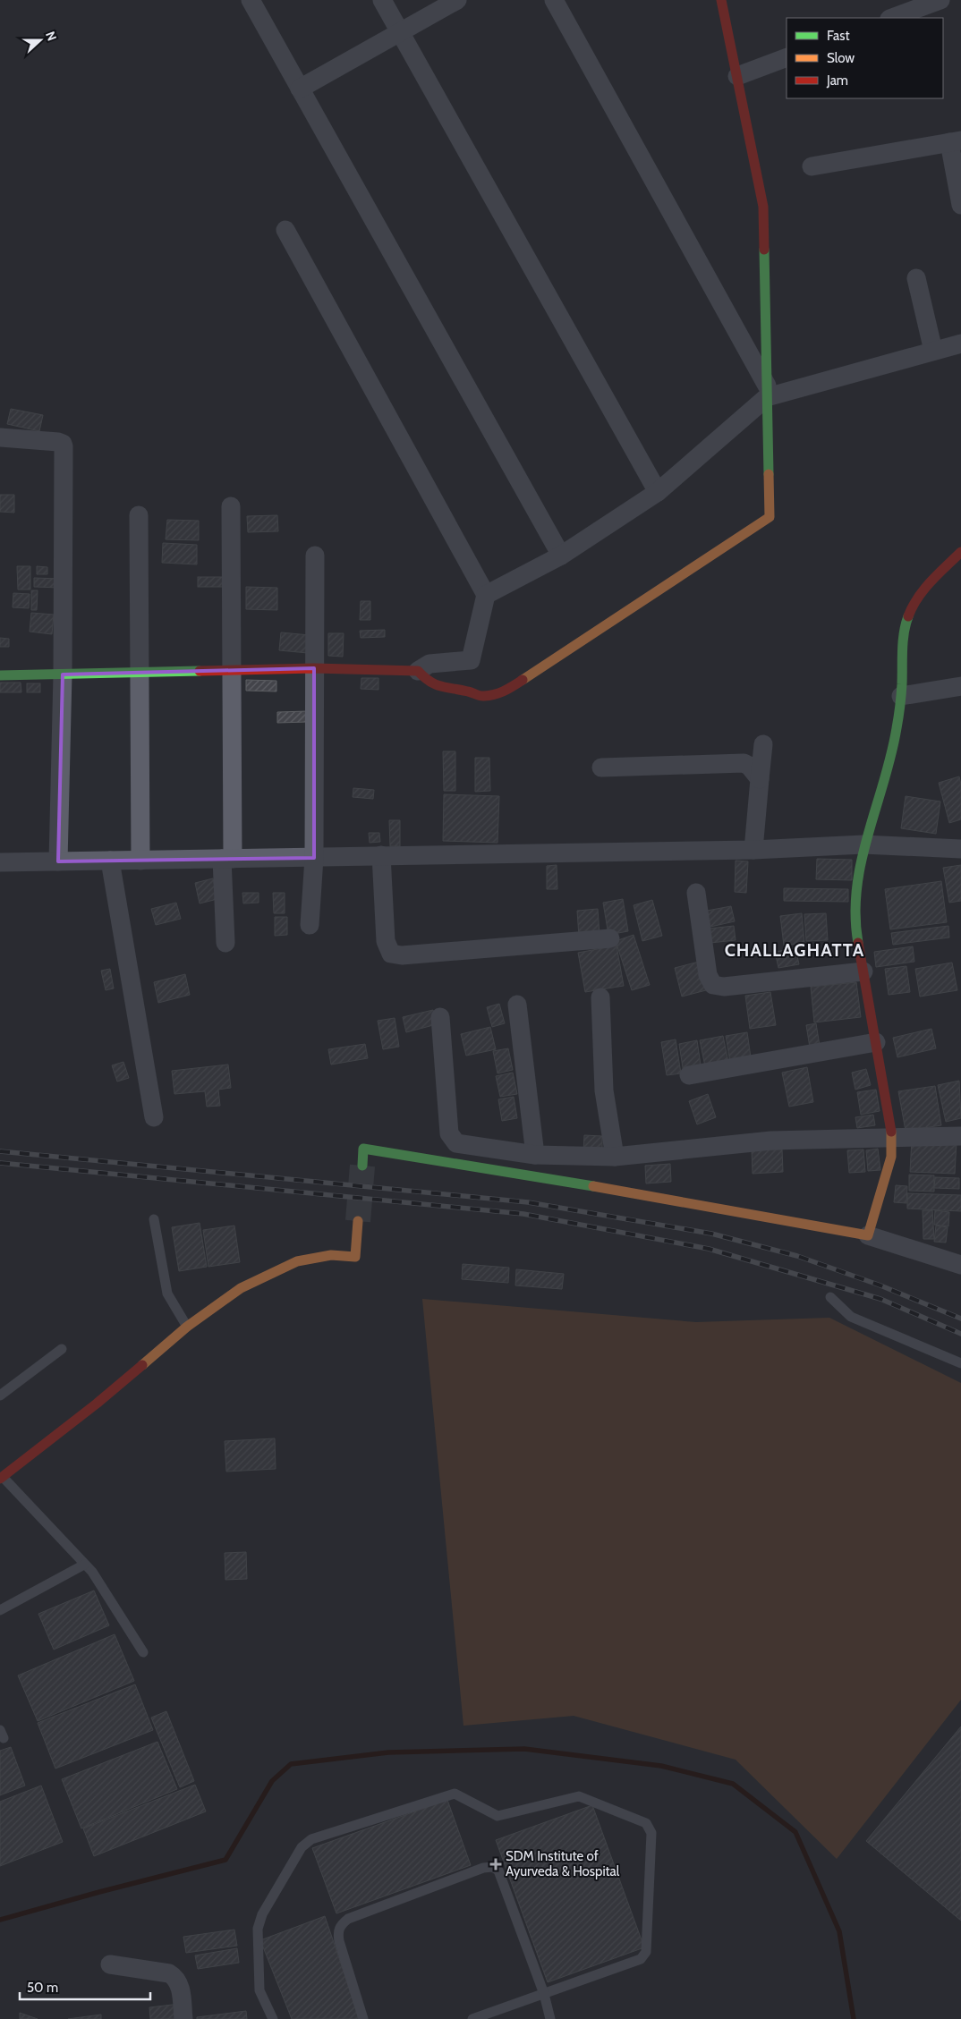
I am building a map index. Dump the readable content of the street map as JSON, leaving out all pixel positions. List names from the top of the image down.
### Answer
{
  "districts": ["CHALLAGHATTA"],
  "places": {
    "health": ["SDM Institute of Ayurveda & Hospital"]
  },
  "legend": ["Fast", "Slow", "Jam"],
  "scale_bar": "50 m",
  "north": "right"
}
